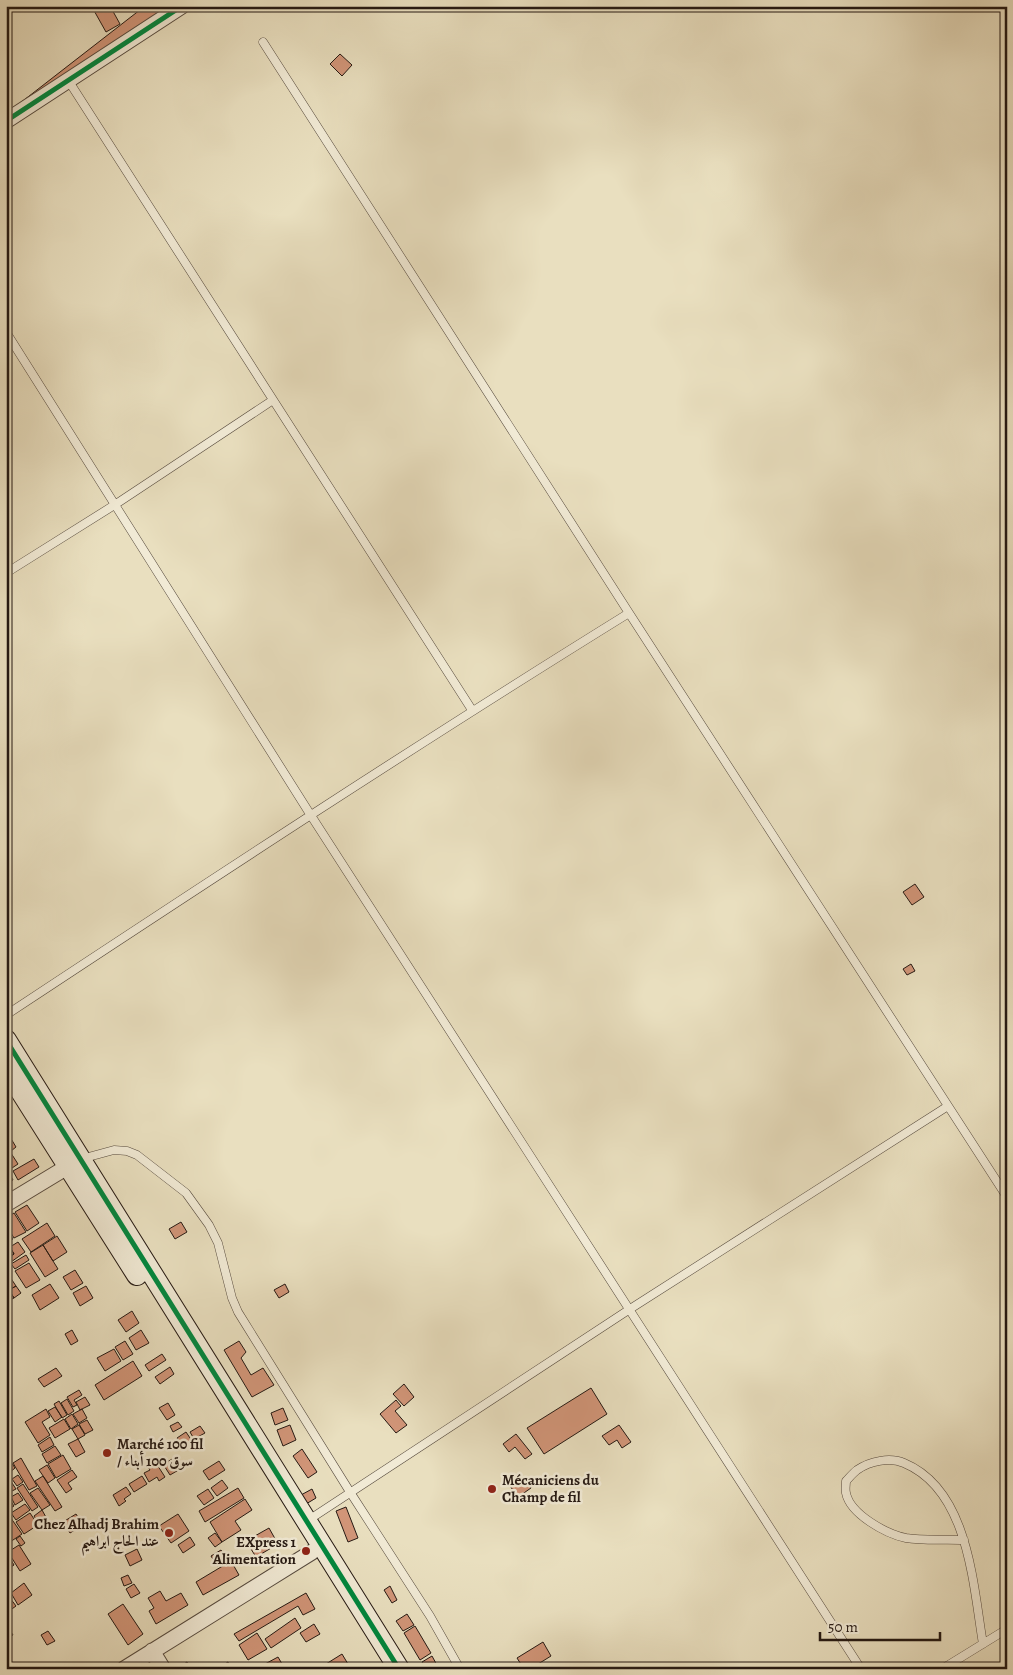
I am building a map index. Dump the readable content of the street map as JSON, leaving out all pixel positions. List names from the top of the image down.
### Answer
{
  "places": [
    "Marché 100 fil / سوق 100 أبناء",
    "Mécaniciens du Champ de fil",
    "Chez Alhadj Brahim عند الحاج ابراهيم",
    "EXpress 1 Alimentation"
  ],
  "scale_bar": "50 m"
}
